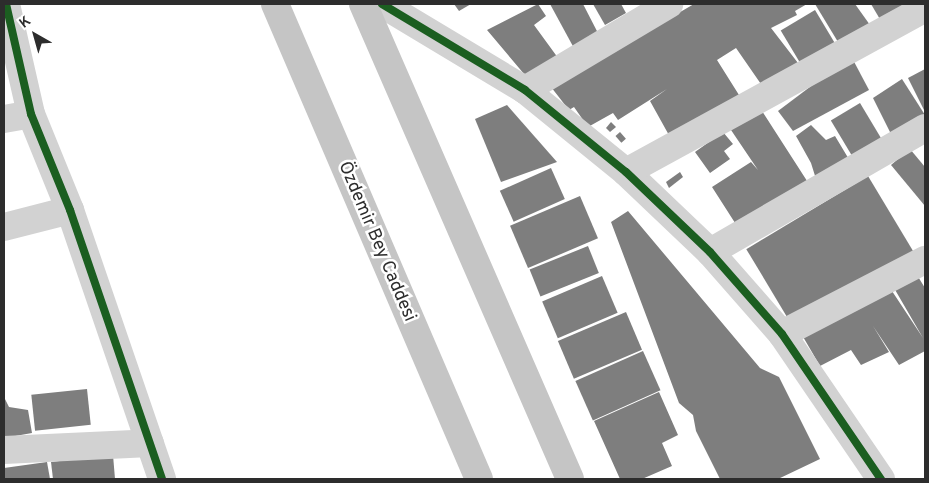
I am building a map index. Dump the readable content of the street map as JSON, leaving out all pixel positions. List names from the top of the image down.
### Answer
{
  "streets": {
    "main road": ["Özdemir Bey Caddesi"]
  },
  "north": "top left"
}
